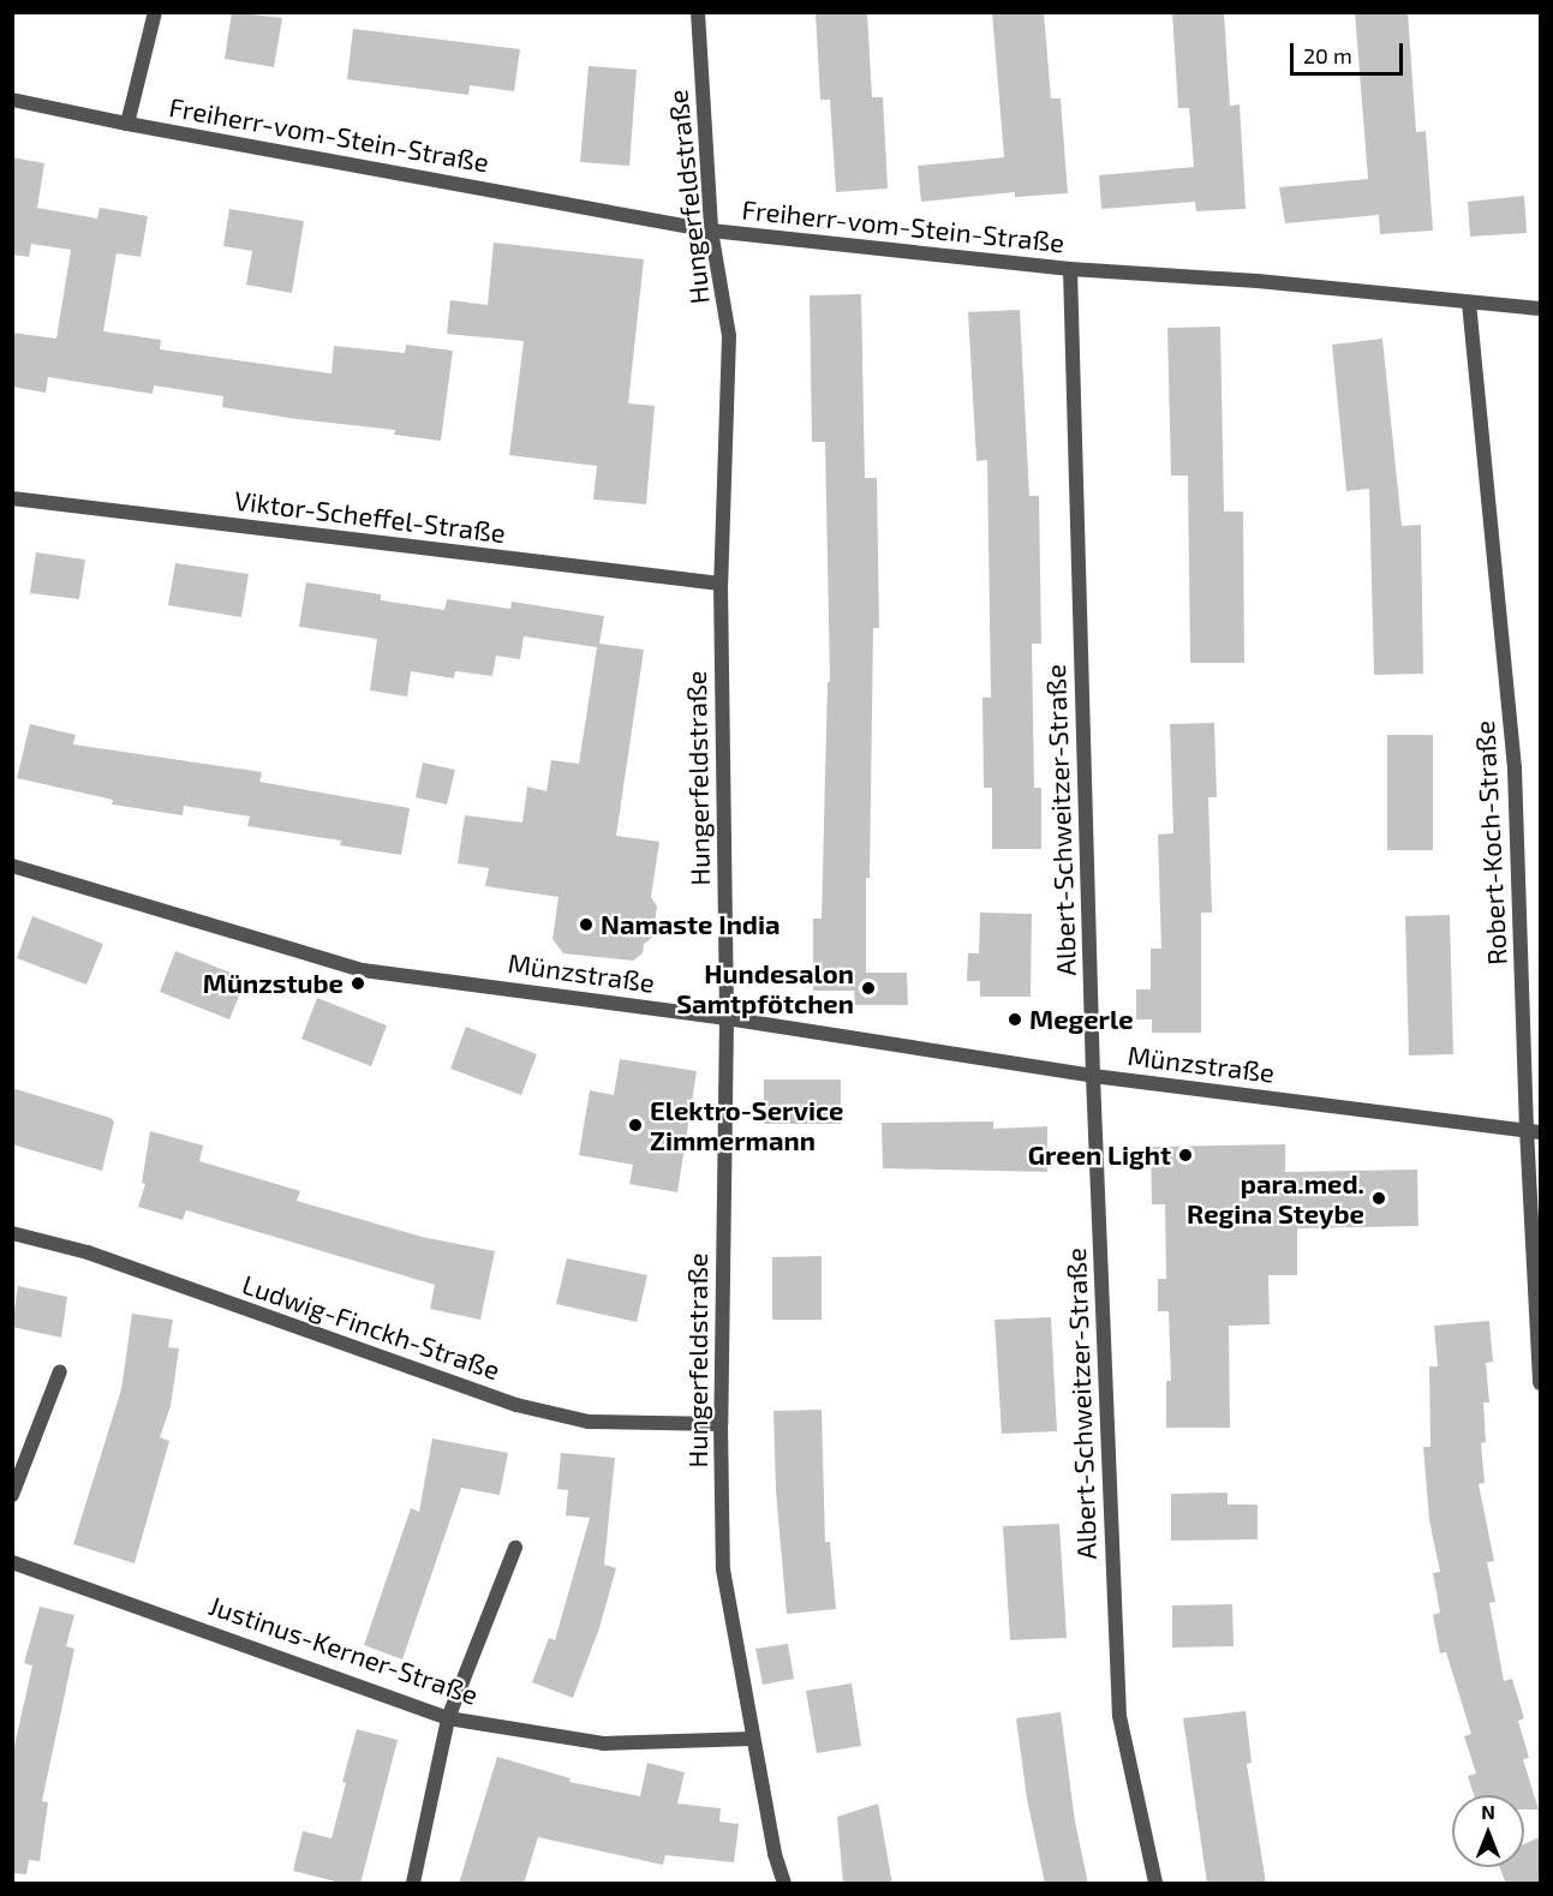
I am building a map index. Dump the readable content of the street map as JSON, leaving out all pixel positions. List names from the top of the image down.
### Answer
{
  "streets": {
    "street": [
      "Freiherr-vom-Stein-Straße",
      "Hungerfeldstraße",
      "Viktor-Scheffel-Straße",
      "Albert-Schweitzer-Straße",
      "Robert-Koch-Straße",
      "Münzstraße",
      "Ludwig-Finckh-Straße",
      "Justinus-Kerner-Straße"
    ]
  },
  "crossings": [
    ["Freiherr-vom-Stein-Straße", "Hungerfeldstraße"],
    ["Freiherr-vom-Stein-Straße", "Albert-Schweitzer-Straße"],
    ["Freiherr-vom-Stein-Straße", "Robert-Koch-Straße"],
    ["Hungerfeldstraße", "Viktor-Scheffel-Straße"],
    ["Hungerfeldstraße", "Münzstraße"],
    ["Hungerfeldstraße", "Ludwig-Finckh-Straße"],
    ["Hungerfeldstraße", "Justinus-Kerner-Straße"],
    ["Albert-Schweitzer-Straße", "Münzstraße"],
    ["Robert-Koch-Straße", "Münzstraße"]
  ],
  "places": [
    "Namaste India",
    "Münzstube",
    "Hundesalon Samtpfötchen",
    "Megerle",
    "Elektro-Service Zimmermann",
    "Green Light",
    "para.med. Regina Steybe"
  ],
  "scale_bar": "20 m",
  "north": "top"
}
